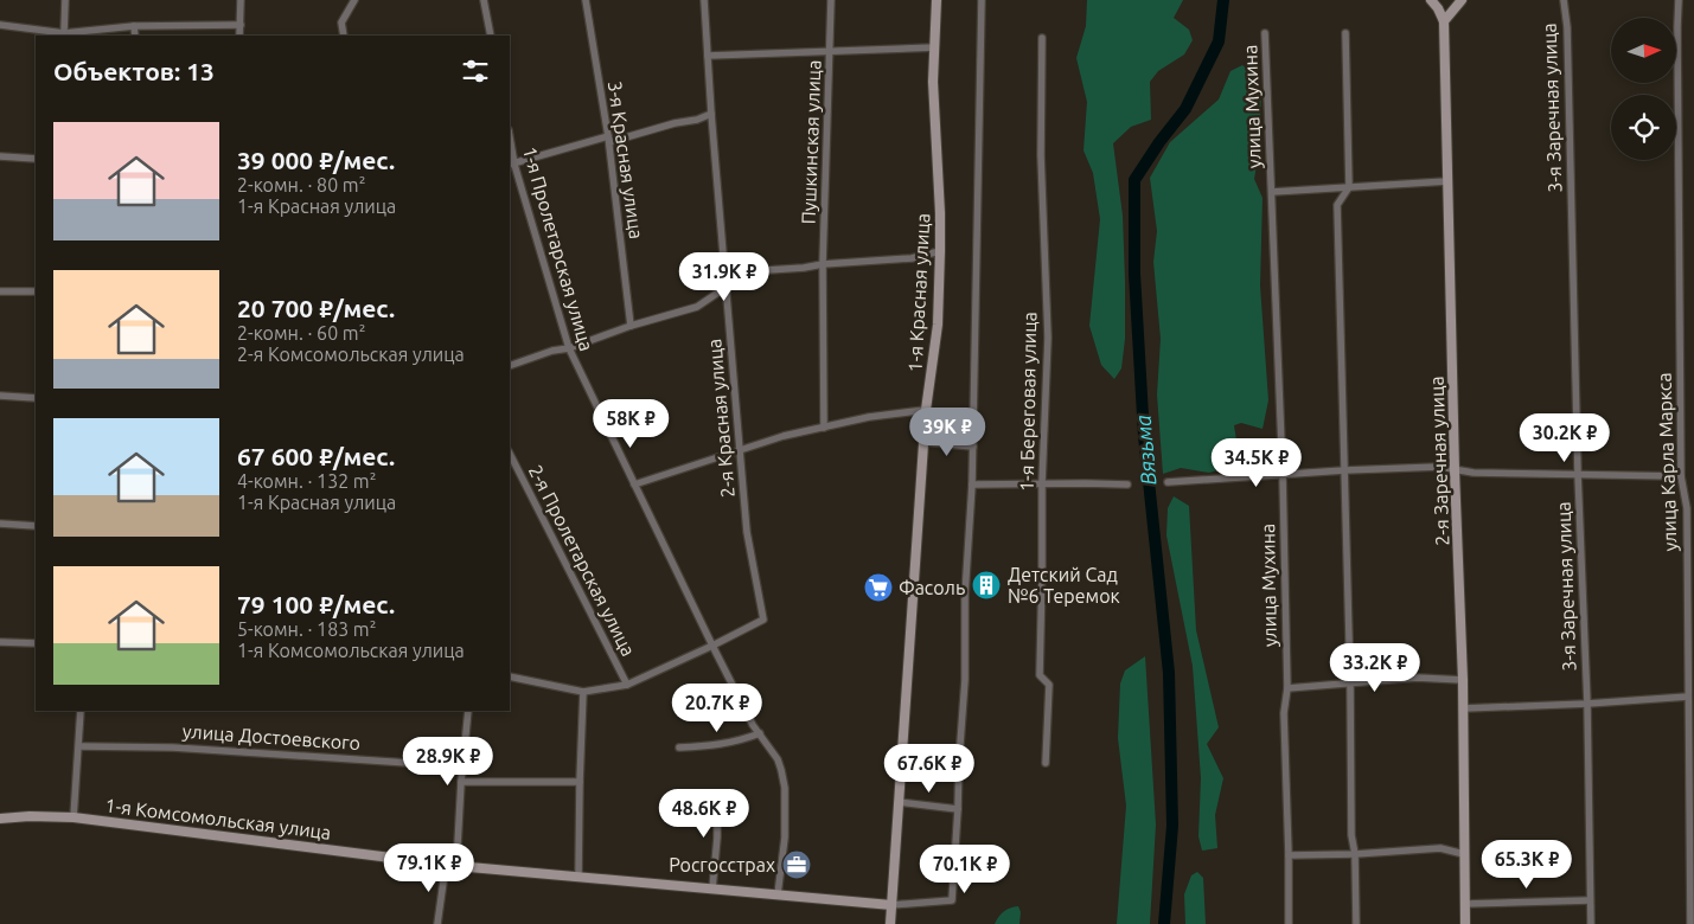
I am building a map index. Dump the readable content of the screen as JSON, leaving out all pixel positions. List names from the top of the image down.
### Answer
{
  "streets": {
    "main road": ["1-я Красная улица", "2-я Заречная улица", "1-я Комсомольская улица"],
    "street": [
      "улица Мухина",
      "3-я Заречная улица",
      "Пушкинская улица",
      "3-я Красная улица",
      "1-я Пролетарская улица",
      "1-я Береговая улица",
      "2-я Красная улица",
      "улица Карла Маркса",
      "2-я Пролетарская улица",
      "улица Достоевского"
    ]
  },
  "crossings": [
    ["1-я Пролетарская улица", "2-я Красная улица"],
    ["1-я Пролетарская улица", "1-я Комсомольская улица"],
    ["1-я Красная улица", "1-я Комсомольская улица"]
  ],
  "water": ["Вязьма"],
  "places": {
    "building": ["Детский Сад №6 Теремок"],
    "supermarket": ["Фасоль"],
    "office": ["Росгосстрах"]
  },
  "north": "right",
  "page": {
    "heading": "Объектов: 13",
    "list": [
      {
        "name": "39 000 ₽/мес.",
        "note": "2-комн. · 80 m² · 1-я Красная улица"
      },
      {
        "name": "20 700 ₽/мес.",
        "note": "2-комн. · 60 m² · 2-я Комсомольская улица"
      },
      {
        "name": "67 600 ₽/мес.",
        "note": "4-комн. · 132 m² · 1-я Красная улица"
      },
      {
        "name": "79 100 ₽/мес.",
        "note": "5-комн. · 183 m² · 1-я Комсомольская улица"
      }
    ],
    "price": [
      "31.9K ₽",
      "58K ₽",
      "39K ₽",
      "30.2K ₽",
      "34.5K ₽",
      "33.2K ₽",
      "20.7K ₽",
      "28.9K ₽",
      "67.6K ₽",
      "48.6K ₽",
      "65.3K ₽",
      "79.1K ₽",
      "70.1K ₽"
    ]
  }
}
